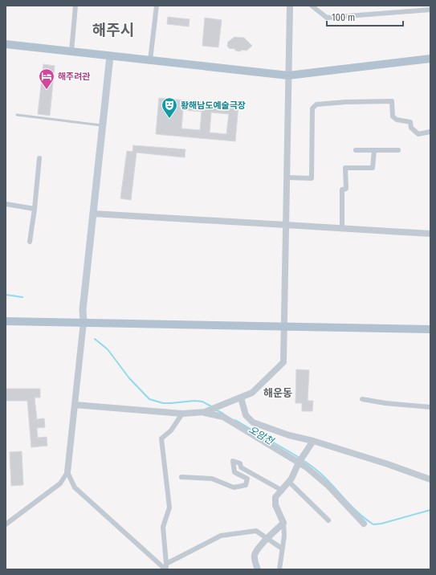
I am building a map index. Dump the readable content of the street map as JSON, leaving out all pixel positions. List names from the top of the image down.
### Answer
{
  "districts": ["해주시", "해운동"],
  "water": ["오암천"],
  "places": {
    "hotel": ["해주려관"],
    "theatre": ["황해남도예술극장"]
  },
  "scale_bar": "100 m"
}
